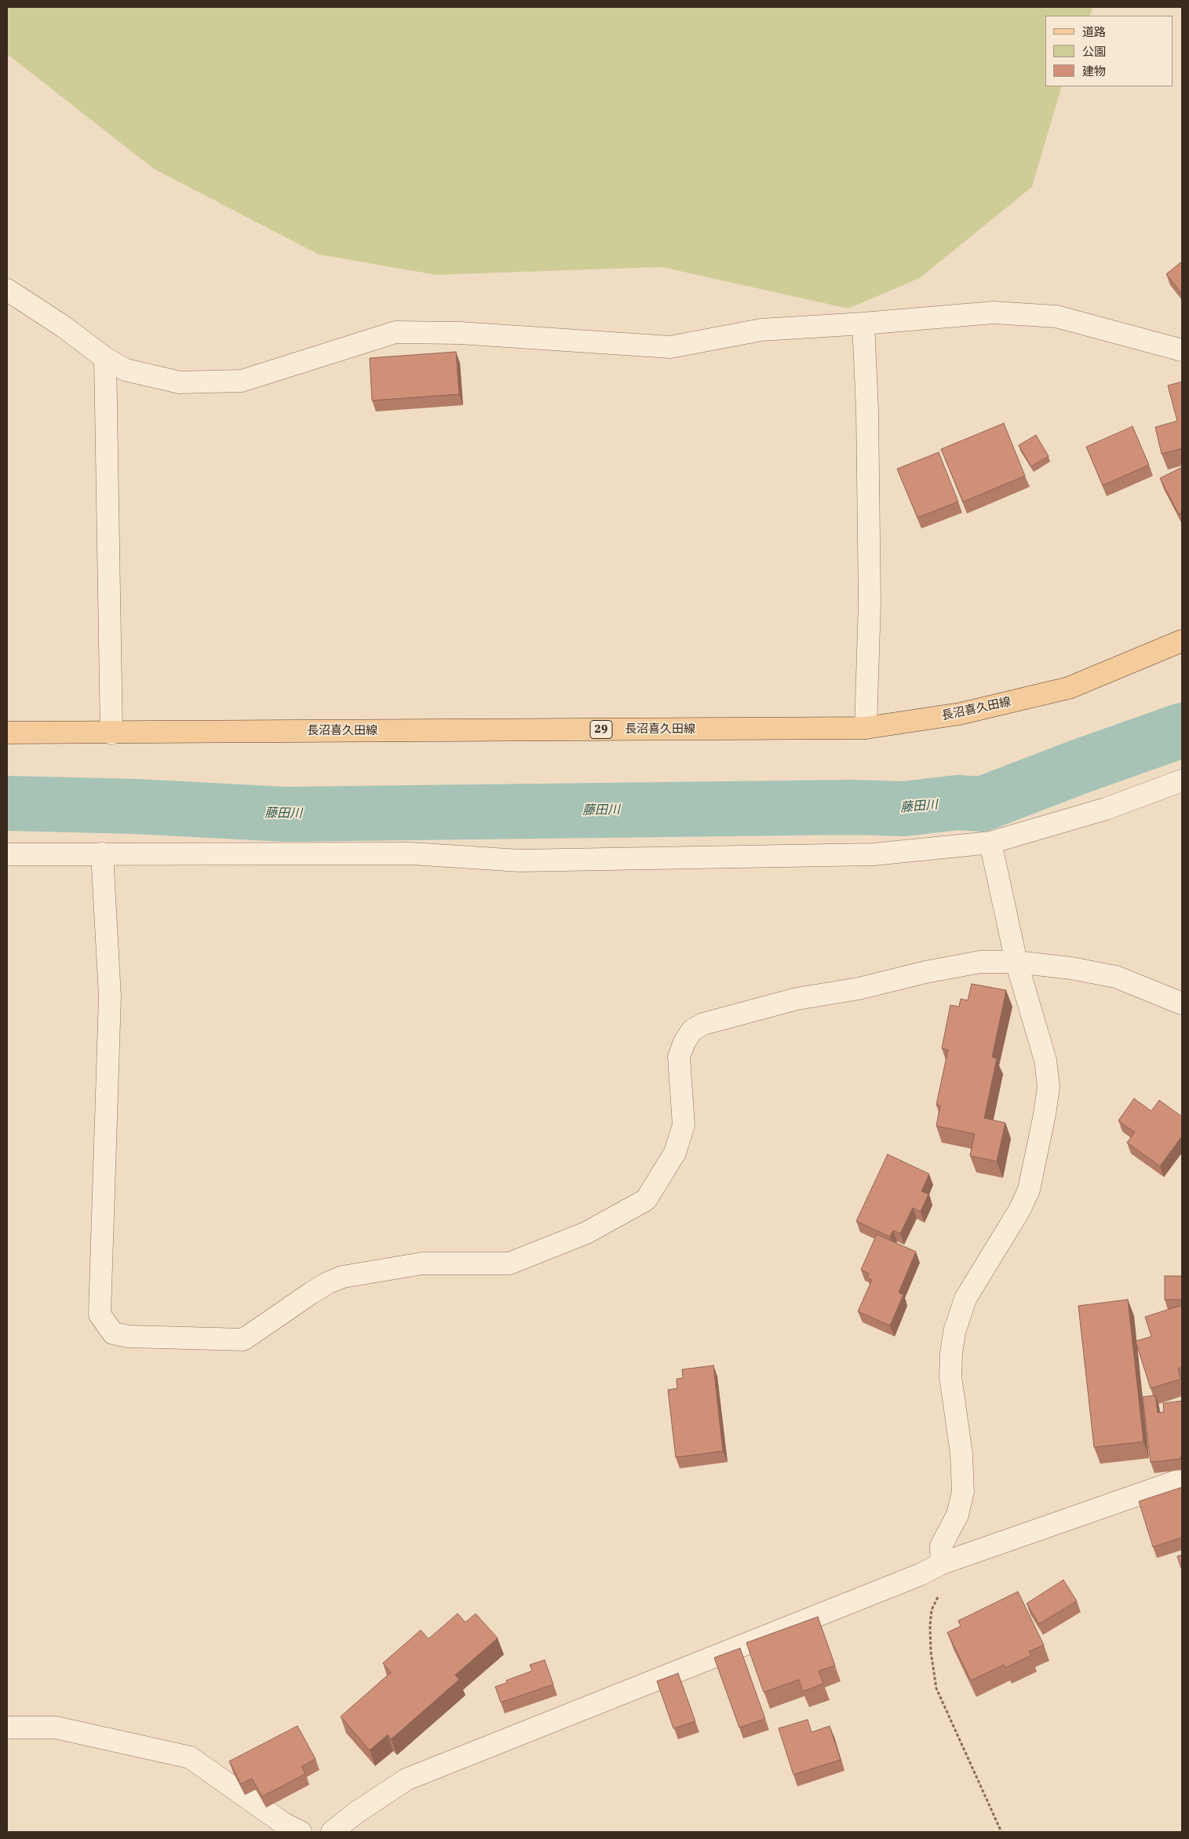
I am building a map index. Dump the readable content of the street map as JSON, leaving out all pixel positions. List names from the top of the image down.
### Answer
{
  "streets": {
    "main road": ["長沼喜久田線", "29"]
  },
  "water": ["藤田川"],
  "legend": ["道路", "公園", "建物"]
}
